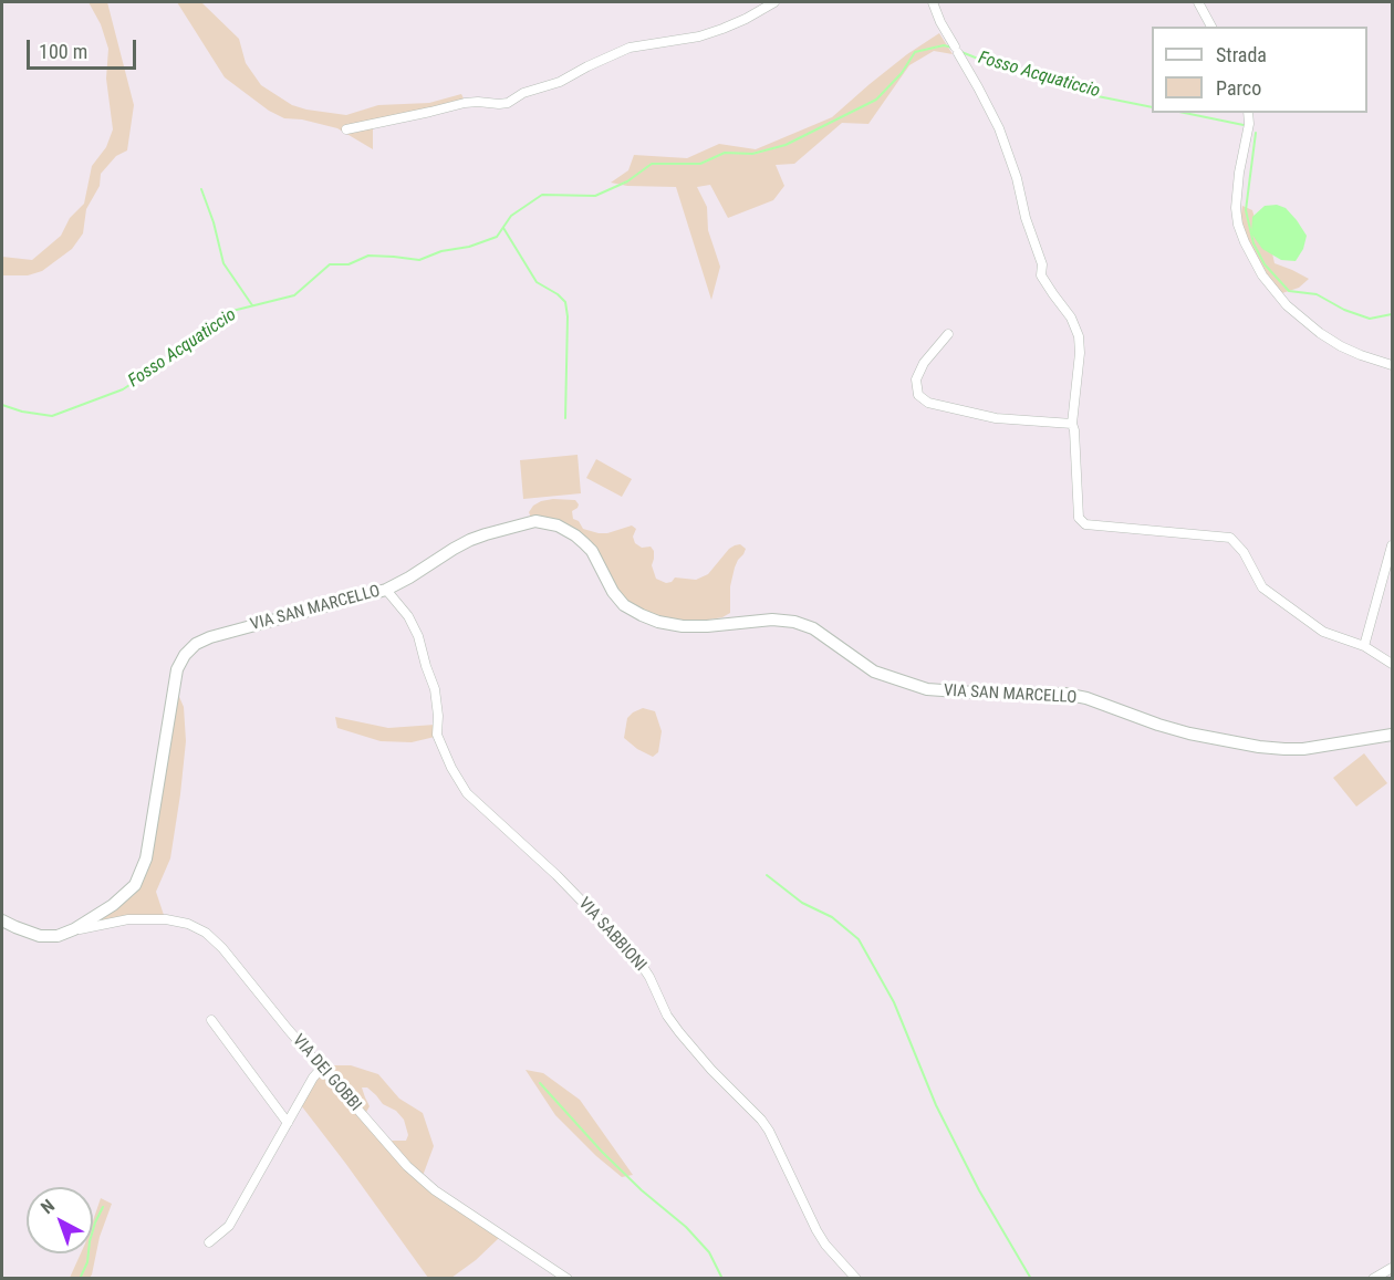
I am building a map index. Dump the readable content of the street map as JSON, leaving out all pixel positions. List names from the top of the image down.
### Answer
{
  "streets": {
    "main road": ["VIA SAN MARCELLO"],
    "street": ["VIA SABBIONI", "VIA DEI GOBBI"]
  },
  "crossings": [
    ["VIA SAN MARCELLO", "VIA SABBIONI"],
    ["VIA SAN MARCELLO", "VIA DEI GOBBI"]
  ],
  "water": ["Fosso Acquaticcio"],
  "legend": ["Strada", "Parco"],
  "scale_bar": "100 m",
  "north": "top left"
}
